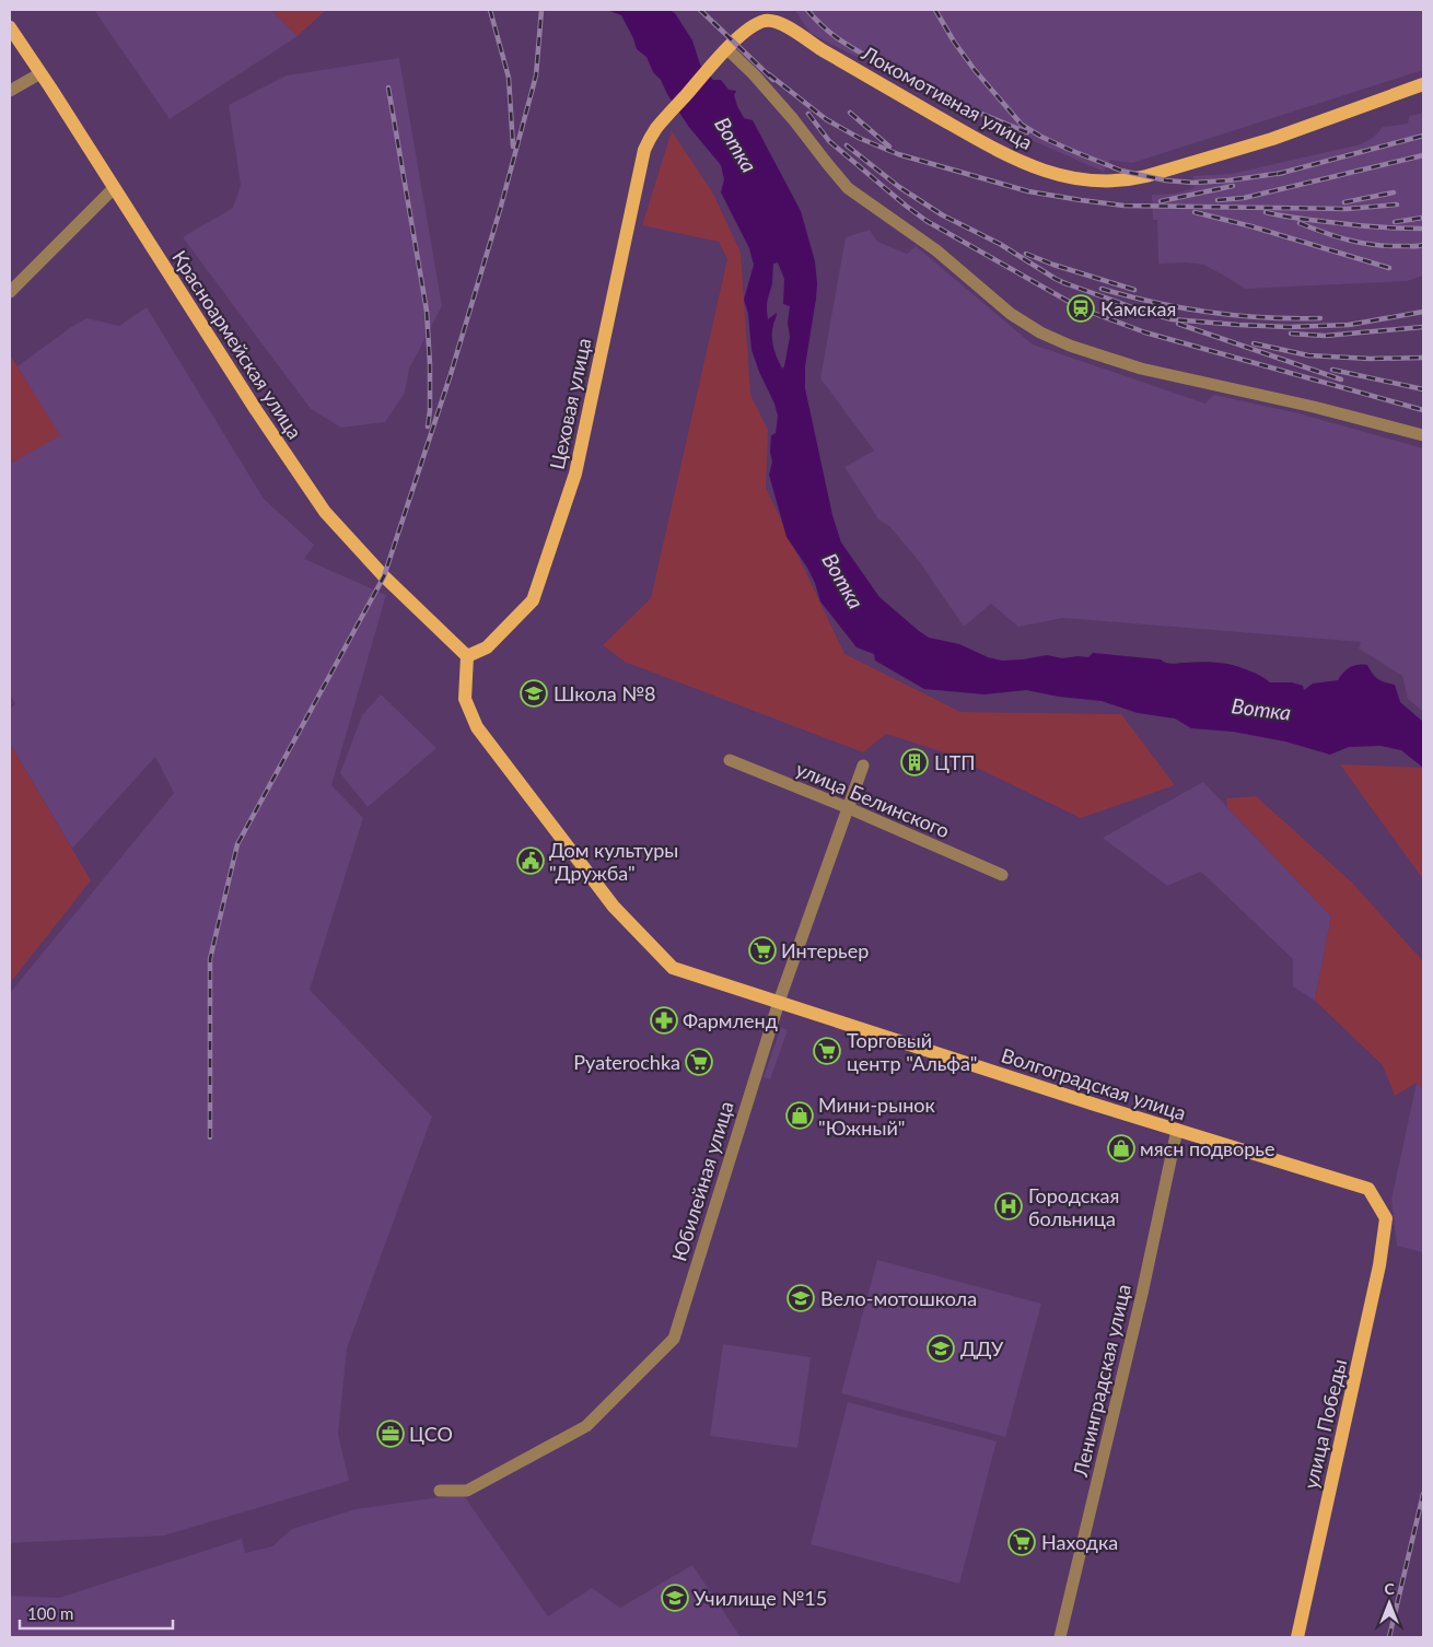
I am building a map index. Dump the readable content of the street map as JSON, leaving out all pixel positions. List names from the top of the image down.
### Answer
{
  "streets": {
    "main road": [
      "Локомотивная улица",
      "Красноармейская улица",
      "Цеховая улица",
      "Волгоградская улица",
      "улица Победы"
    ],
    "street": ["улица Белинского", "Юбилейная улица", "Ленинградская улица"]
  },
  "crossings": [
    ["Локомотивная улица", "Цеховая улица"],
    ["Красноармейская улица", "Цеховая улица"],
    ["Красноармейская улица", "Волгоградская улица"],
    ["Цеховая улица", "Волгоградская улица"],
    ["улица Белинского", "Юбилейная улица"],
    ["Волгоградская улица", "Юбилейная улица"],
    ["Волгоградская улица", "Ленинградская улица"],
    ["Волгоградская улица", "улица Победы"]
  ],
  "water": ["Вотка"],
  "places": {
    "station": ["Камская"],
    "school or university": [
      "Школа №8",
      "Вело-мотошкола",
      "ДДУ",
      "Училище №15"
    ],
    "building": ["ЦТП"],
    "public building": ["Дом культуры \"Дружба\""],
    "supermarket": [
      "Интерьер",
      "Торговый центр \"Альфа\"",
      "Pyaterochka",
      "Находка"
    ],
    "pharmacy": ["Фармленд"],
    "shop": ["Мини-рынок \"Южный\"", "мясн подворье"],
    "hospital": ["Городская больница"],
    "office": ["ЦСО"]
  },
  "scale_bar": "100 m",
  "north": "top"
}
